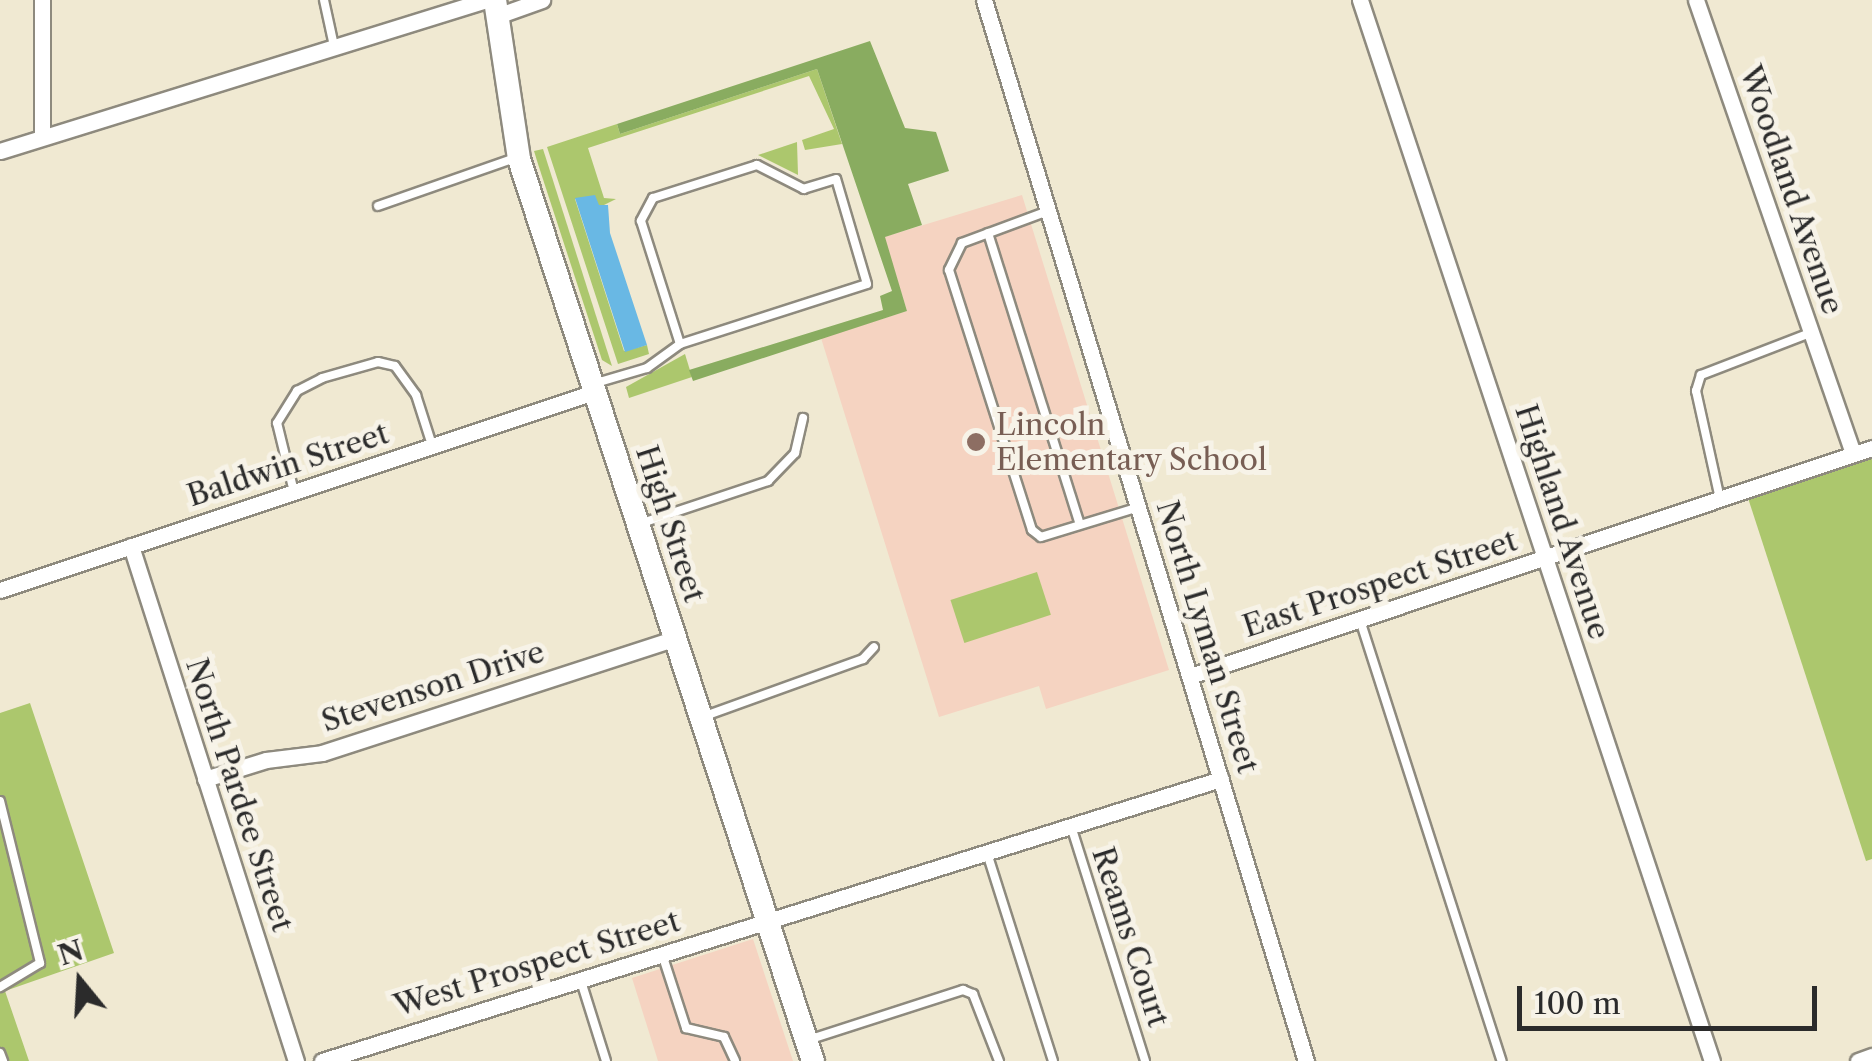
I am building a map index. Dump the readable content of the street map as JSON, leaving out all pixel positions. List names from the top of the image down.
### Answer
{
  "streets": {
    "main road": ["High Street"],
    "street": [
      "Woodland Avenue",
      "Baldwin Street",
      "Highland Avenue",
      "East Prospect Street",
      "North Lyman Street",
      "Stevenson Drive",
      "North Pardee Street",
      "West Prospect Street"
    ],
    "lane": ["Reams Court"]
  },
  "crossings": [
    ["Woodland Avenue", "East Prospect Street"],
    ["Baldwin Street", "High Street"],
    ["Baldwin Street", "North Pardee Street"],
    ["Highland Avenue", "East Prospect Street"],
    ["High Street", "Stevenson Drive"],
    ["High Street", "West Prospect Street"],
    ["East Prospect Street", "North Lyman Street"],
    ["Stevenson Drive", "North Pardee Street"]
  ],
  "places": ["Lincoln Elementary School"],
  "scale_bar": "100 m",
  "north": "top"
}
